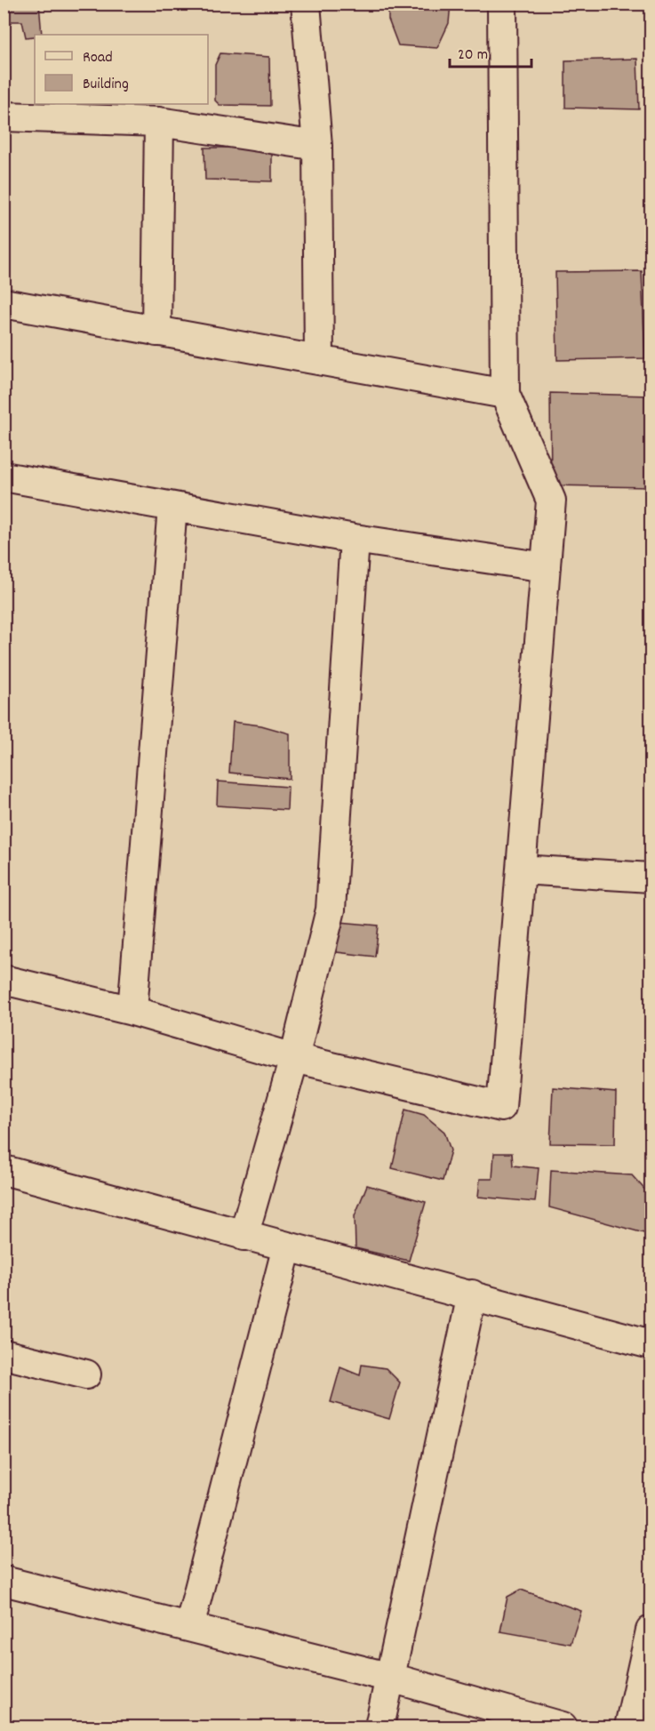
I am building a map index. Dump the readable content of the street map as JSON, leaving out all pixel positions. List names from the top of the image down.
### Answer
{
  "legend": ["Road", "Building"],
  "scale_bar": "20 m"
}
